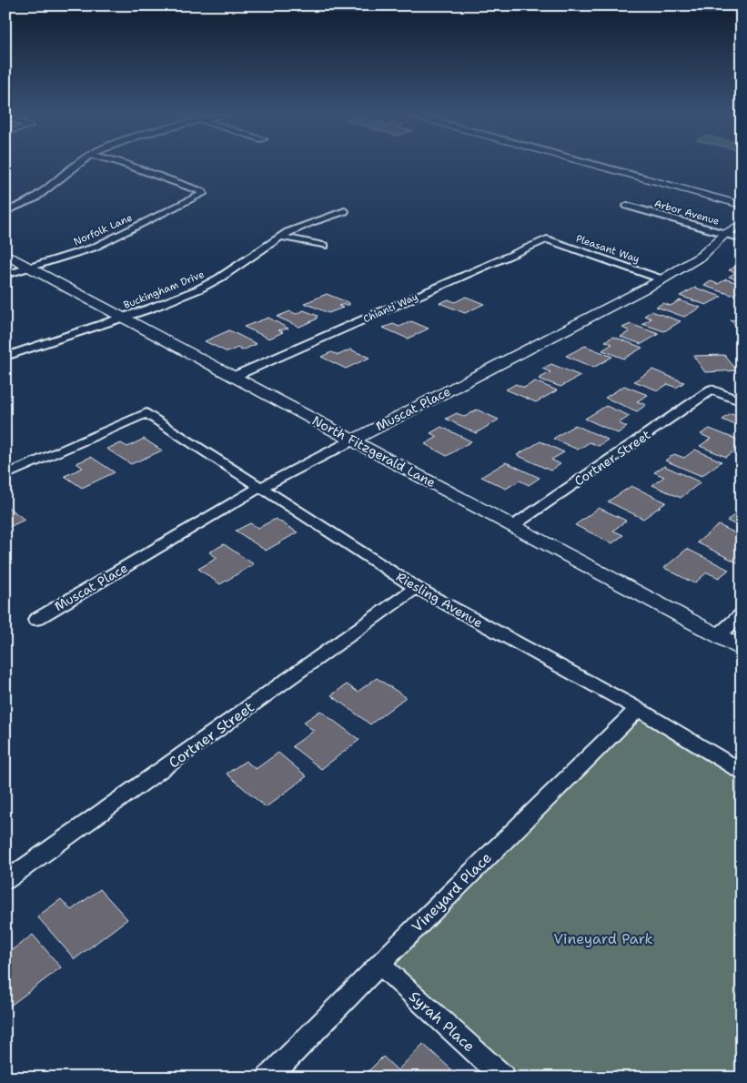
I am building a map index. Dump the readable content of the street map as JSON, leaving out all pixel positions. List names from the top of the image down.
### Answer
{
  "streets": {
    "street": [
      "Arbor Avenue",
      "Norfolk Lane",
      "Pleasant Way",
      "Buckingham Drive",
      "Chianti Way",
      "Muscat Place",
      "North Fitzgerald Lane",
      "Cortner Street",
      "Riesling Avenue",
      "Vineyard Place",
      "Syrah Place"
    ]
  },
  "crossings": [
    ["Arbor Avenue", "Muscat Place"],
    ["Norfolk Lane", "North Fitzgerald Lane"],
    ["Pleasant Way", "Chianti Way"],
    ["Pleasant Way", "Muscat Place"],
    ["Buckingham Drive", "North Fitzgerald Lane"],
    ["Chianti Way", "North Fitzgerald Lane"],
    ["Muscat Place", "North Fitzgerald Lane"],
    ["Muscat Place", "Riesling Avenue"],
    ["North Fitzgerald Lane", "Cortner Street"],
    ["Cortner Street", "Riesling Avenue"],
    ["Riesling Avenue", "Vineyard Place"],
    ["Vineyard Place", "Syrah Place"]
  ],
  "parks": ["Vineyard Park"]
}
